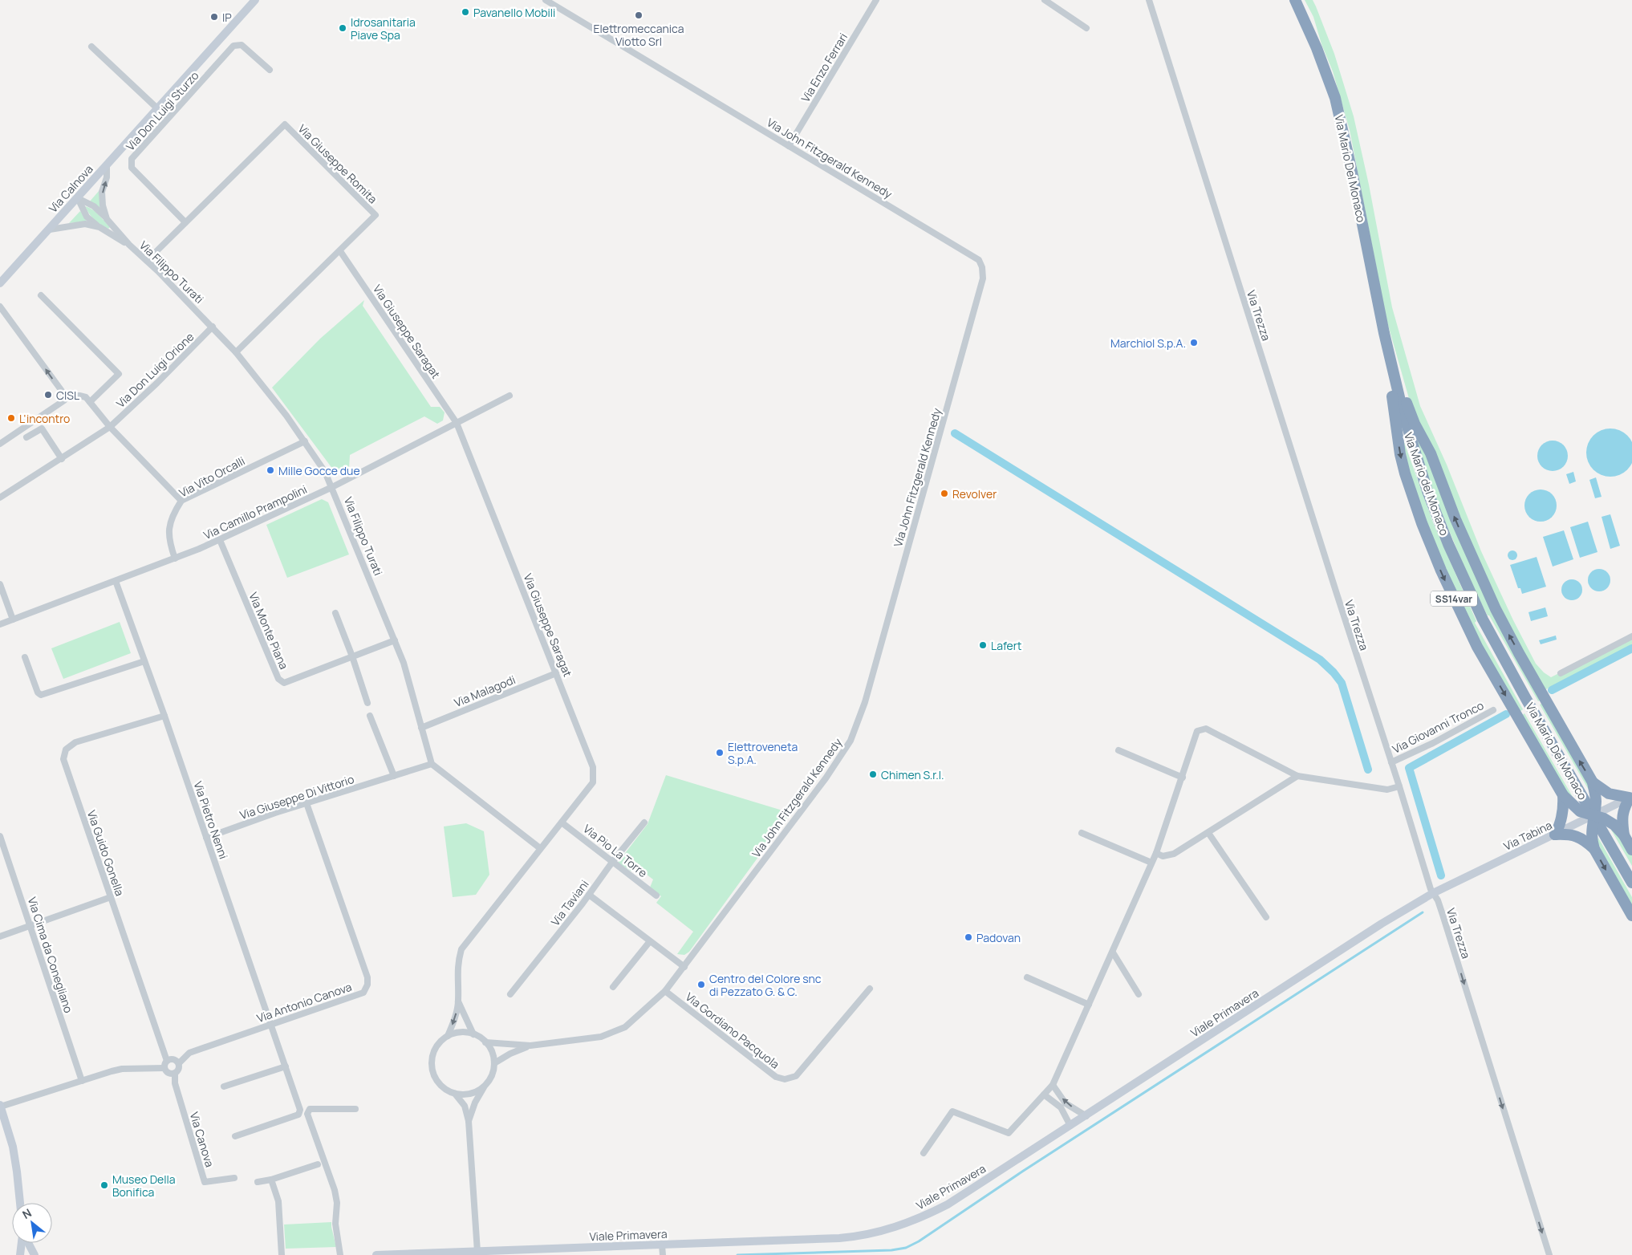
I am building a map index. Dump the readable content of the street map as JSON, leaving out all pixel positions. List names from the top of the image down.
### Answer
{
  "streets": {
    "highway": ["Via Mario Del Monaco", "Via Mario del Monaco", "SS14var"],
    "main road": ["Via Calnova", "Via Tabina", "Viale Primavera"],
    "street": [
      "Via Enzo Ferrari",
      "Via Don Luigi Sturzo",
      "Via John Fitzgerald Kennedy",
      "Via Giuseppe Romita",
      "Via Filippo Turati",
      "Via Trezza",
      "Via Giuseppe Saragat",
      "Via Don Luigi Orione",
      "Via Vito Orcalli",
      "Via Camillo Prampolini",
      "Via Monte Piana",
      "Via Malagodi",
      "Via Giovanni Tronco",
      "Via Giuseppe Di Vittorio",
      "Via Pietro Nenni",
      "Via Pio La Torre",
      "Via Guido Gonella",
      "Via Taviani",
      "Via Cima da Conegliano",
      "Via Antonio Canova",
      "Via Gordiano Pacquola",
      "Via Canova"
    ]
  },
  "crossings": [
    ["Via Enzo Ferrari", "Via John Fitzgerald Kennedy"],
    ["Via Don Luigi Sturzo", "Via Giuseppe Romita"],
    ["Via John Fitzgerald Kennedy", "Via Giuseppe Saragat"],
    ["Via John Fitzgerald Kennedy", "Via Gordiano Pacquola"],
    ["Via Giuseppe Romita", "Via Filippo Turati"],
    ["Via Giuseppe Romita", "Via Giuseppe Saragat"],
    ["Via Mario Del Monaco", "Via Mario del Monaco"],
    ["Via Mario Del Monaco", "SS14var"],
    ["Via Calnova", "Via Filippo Turati"],
    ["Via Filippo Turati", "Via Don Luigi Orione"],
    ["Via Filippo Turati", "Via Vito Orcalli"],
    ["Via Filippo Turati", "Via Camillo Prampolini"],
    ["Via Filippo Turati", "Via Monte Piana"],
    ["Via Filippo Turati", "Via Malagodi"],
    ["Via Filippo Turati", "Via Giuseppe Di Vittorio"],
    ["Via Trezza", "Via Giovanni Tronco"],
    ["Via Trezza", "Via Tabina"],
    ["Via Trezza", "Viale Primavera"],
    ["Via Giuseppe Saragat", "Via Camillo Prampolini"],
    ["Via Giuseppe Saragat", "Via Malagodi"],
    ["Via Giuseppe Saragat", "Via Pio La Torre"],
    ["Via Vito Orcalli", "Via Camillo Prampolini"],
    ["Via Mario del Monaco", "SS14var"],
    ["Via Camillo Prampolini", "Via Monte Piana"],
    ["Via Camillo Prampolini", "Via Pietro Nenni"],
    ["SS14var", "Via Tabina"],
    ["Via Giuseppe Di Vittorio", "Via Pietro Nenni"],
    ["Via Giuseppe Di Vittorio", "Via Antonio Canova"],
    ["Via Pietro Nenni", "Via Guido Gonella"],
    ["Via Pietro Nenni", "Via Antonio Canova"],
    ["Via Tabina", "Viale Primavera"],
    ["Via Pio La Torre", "Via Taviani"],
    ["Via Guido Gonella", "Via Antonio Canova"],
    ["Via Guido Gonella", "Via Canova"],
    ["Via Antonio Canova", "Via Canova"]
  ],
  "places": [
    "Pavanello Mobili",
    "Elettromeccanica Viotto Srl",
    "IP",
    "Idrosanitaria Piave Spa",
    "Marchiol S.p.A.",
    "CISL",
    "L'incontro",
    "Mille Gocce due",
    "Revolver",
    "Lafert",
    "Elettroveneta S.p.A.",
    "Chimen S.r.l.",
    "Padovan",
    "Centro del Colore snc di Pezzato G. & C.",
    "Museo Della Bonifica"
  ],
  "north": "top left"
}
